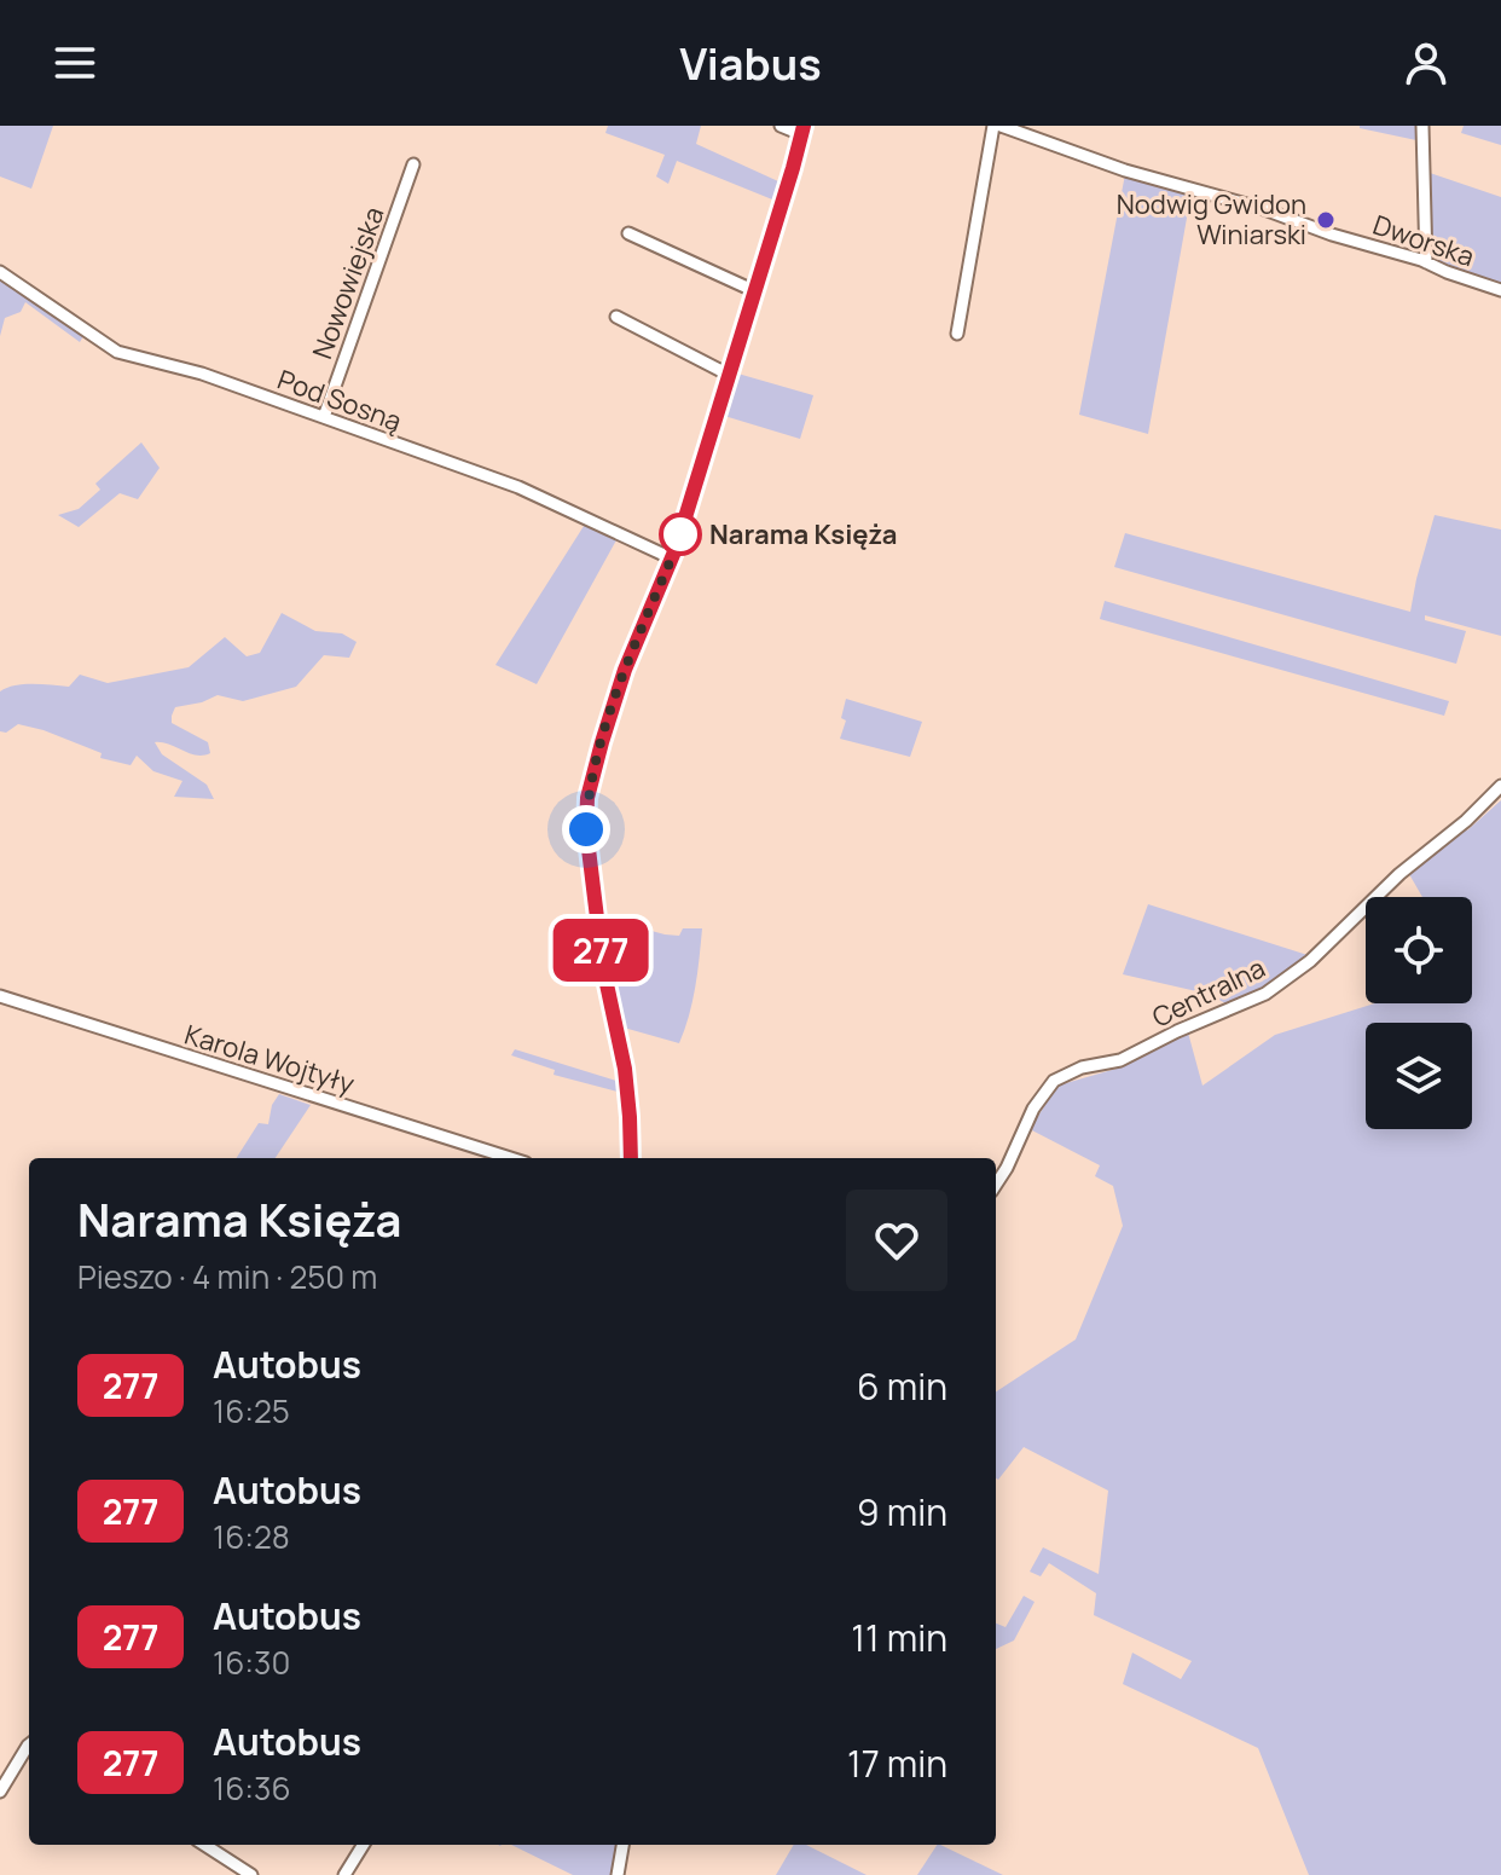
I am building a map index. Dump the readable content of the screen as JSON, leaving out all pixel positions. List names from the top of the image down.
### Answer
{
  "streets": {
    "street": [
      "Dworska",
      "Nowowiejska",
      "Pod Sosną",
      "Centralna",
      "Karola Wojtyły"
    ]
  },
  "crossings": [
    ["Nowowiejska", "Pod Sosną"]
  ],
  "places": ["Nodwig Gwidon Winiarski", "Narama Księża"],
  "lines": ["bus line 277"],
  "page": {
    "header": "Viabus",
    "on_map": "277",
    "heading": ["Narama Księża", "Pieszo · 4 min · 250 m"],
    "list": [
      {
        "mark": "277",
        "name": "Autobus",
        "note": "16:25",
        "value": "6 min"
      },
      {
        "mark": "277",
        "name": "Autobus",
        "note": "16:28",
        "value": "9 min"
      },
      {
        "mark": "277",
        "name": "Autobus",
        "note": "16:30",
        "value": "11 min"
      },
      {
        "mark": "277",
        "name": "Autobus",
        "note": "16:36",
        "value": "17 min"
      }
    ]
  }
}
